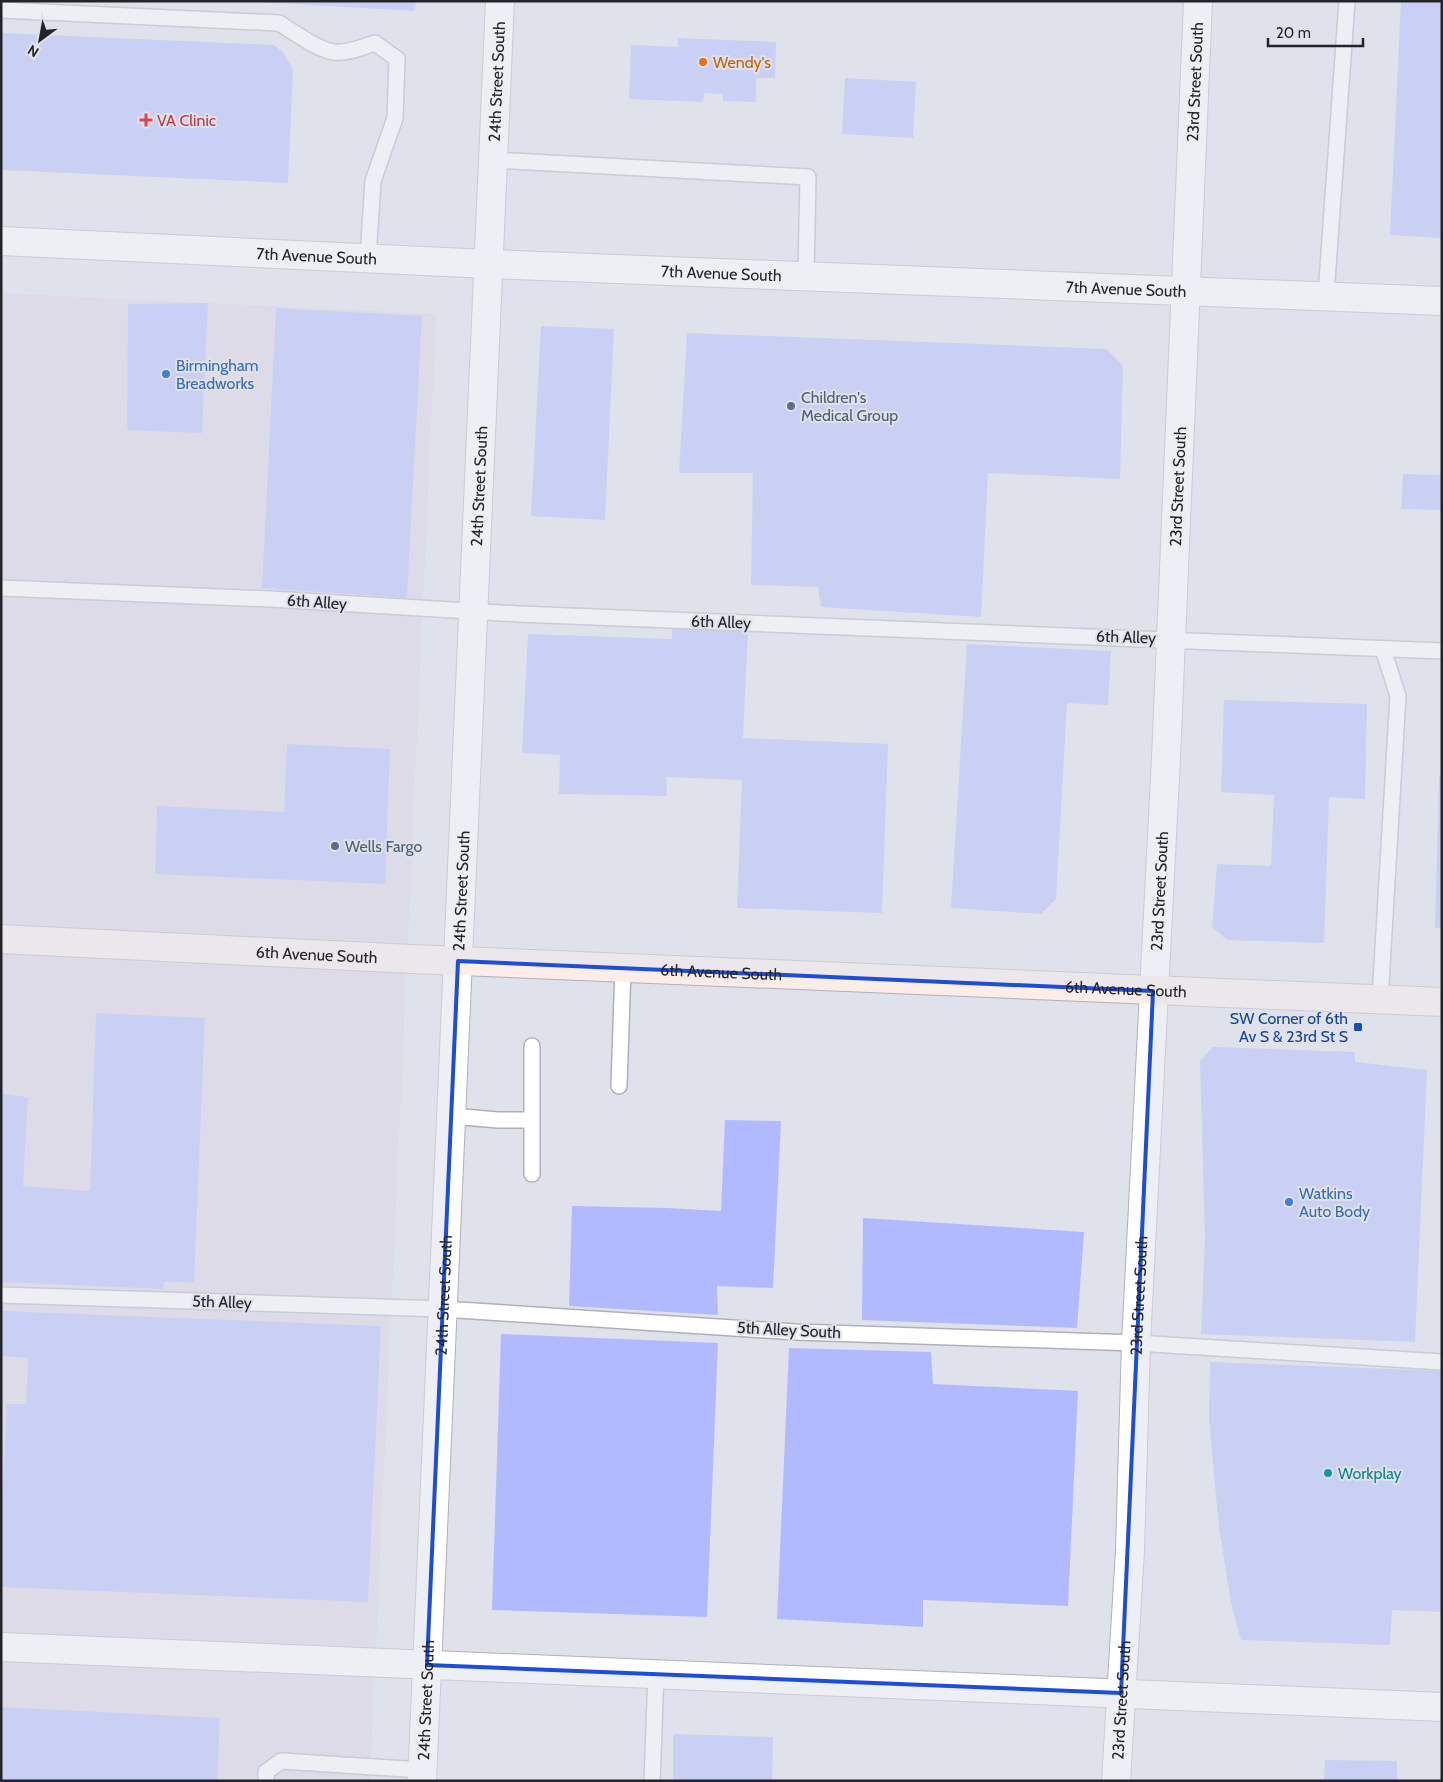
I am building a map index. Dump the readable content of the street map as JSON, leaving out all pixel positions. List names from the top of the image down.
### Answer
{
  "streets": {
    "main road": ["6th Avenue South"],
    "street": ["24th Street South", "23rd Street South", "7th Avenue South"],
    "lane": ["6th Alley", "5th Alley", "5th Alley South"]
  },
  "crossings": [
    ["24th Street South", "7th Avenue South"],
    ["24th Street South", "6th Alley"],
    ["24th Street South", "6th Avenue South"],
    ["24th Street South", "5th Alley"],
    ["24th Street South", "5th Alley South"],
    ["23rd Street South", "7th Avenue South"],
    ["23rd Street South", "6th Alley"],
    ["23rd Street South", "6th Avenue South"],
    ["23rd Street South", "5th Alley South"],
    ["5th Alley", "5th Alley South"]
  ],
  "places": {
    "other": [
      "Wendy's",
      "Birmingham Breadworks",
      "Children's Medical Group",
      "Wells Fargo",
      "Watkins Auto Body",
      "Workplay"
    ],
    "health": ["VA Clinic"],
    "transit": ["SW Corner of 6th Av S & 23rd St S"]
  },
  "scale_bar": "20 m",
  "north": "bottom left"
}
